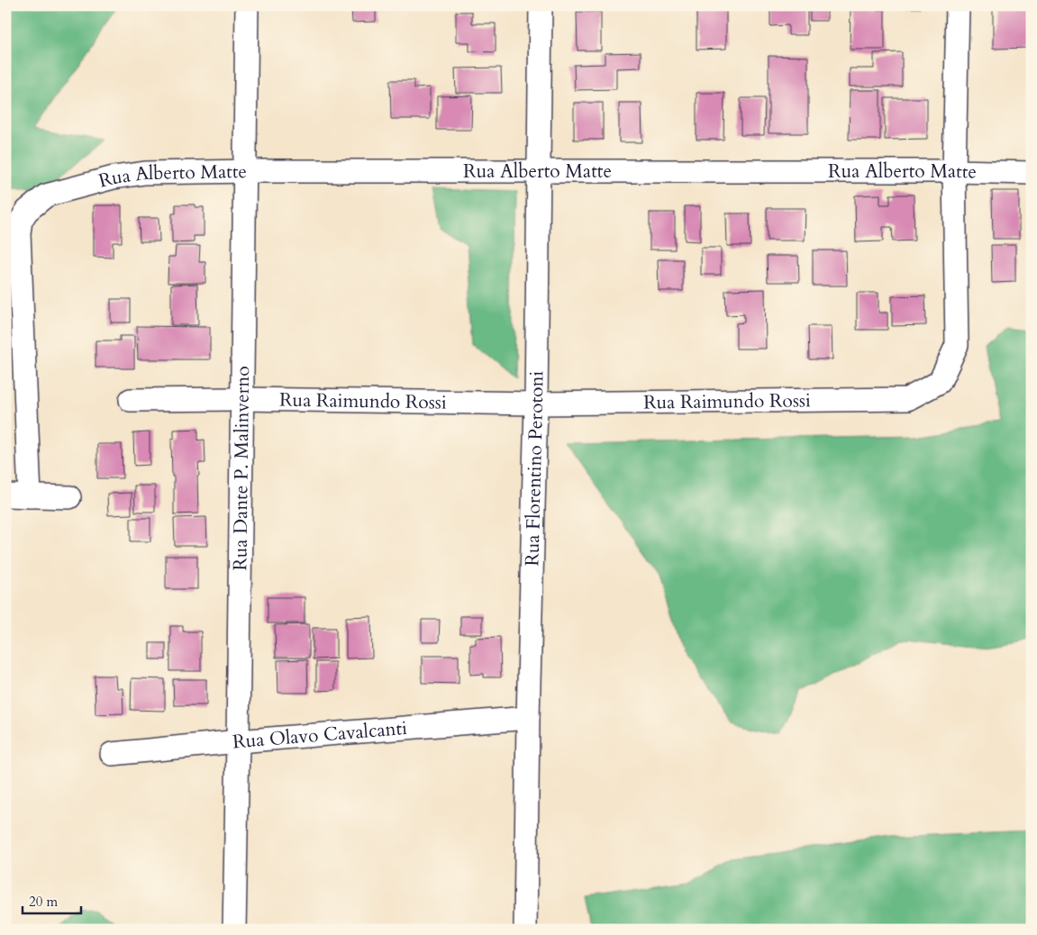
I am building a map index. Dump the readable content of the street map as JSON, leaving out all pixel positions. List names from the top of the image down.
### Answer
{
  "streets": {
    "street": [
      "Rua Alberto Matte",
      "Rua Raimundo Rossi",
      "Rua Dante P. Malinverno",
      "Rua Florentino Perotoni",
      "Rua Olavo Cavalcanti"
    ]
  },
  "crossings": [
    ["Rua Alberto Matte", "Rua Raimundo Rossi"],
    ["Rua Alberto Matte", "Rua Dante P. Malinverno"],
    ["Rua Alberto Matte", "Rua Florentino Perotoni"],
    ["Rua Raimundo Rossi", "Rua Dante P. Malinverno"],
    ["Rua Raimundo Rossi", "Rua Florentino Perotoni"],
    ["Rua Dante P. Malinverno", "Rua Olavo Cavalcanti"],
    ["Rua Florentino Perotoni", "Rua Olavo Cavalcanti"]
  ],
  "scale_bar": "20 m"
}
